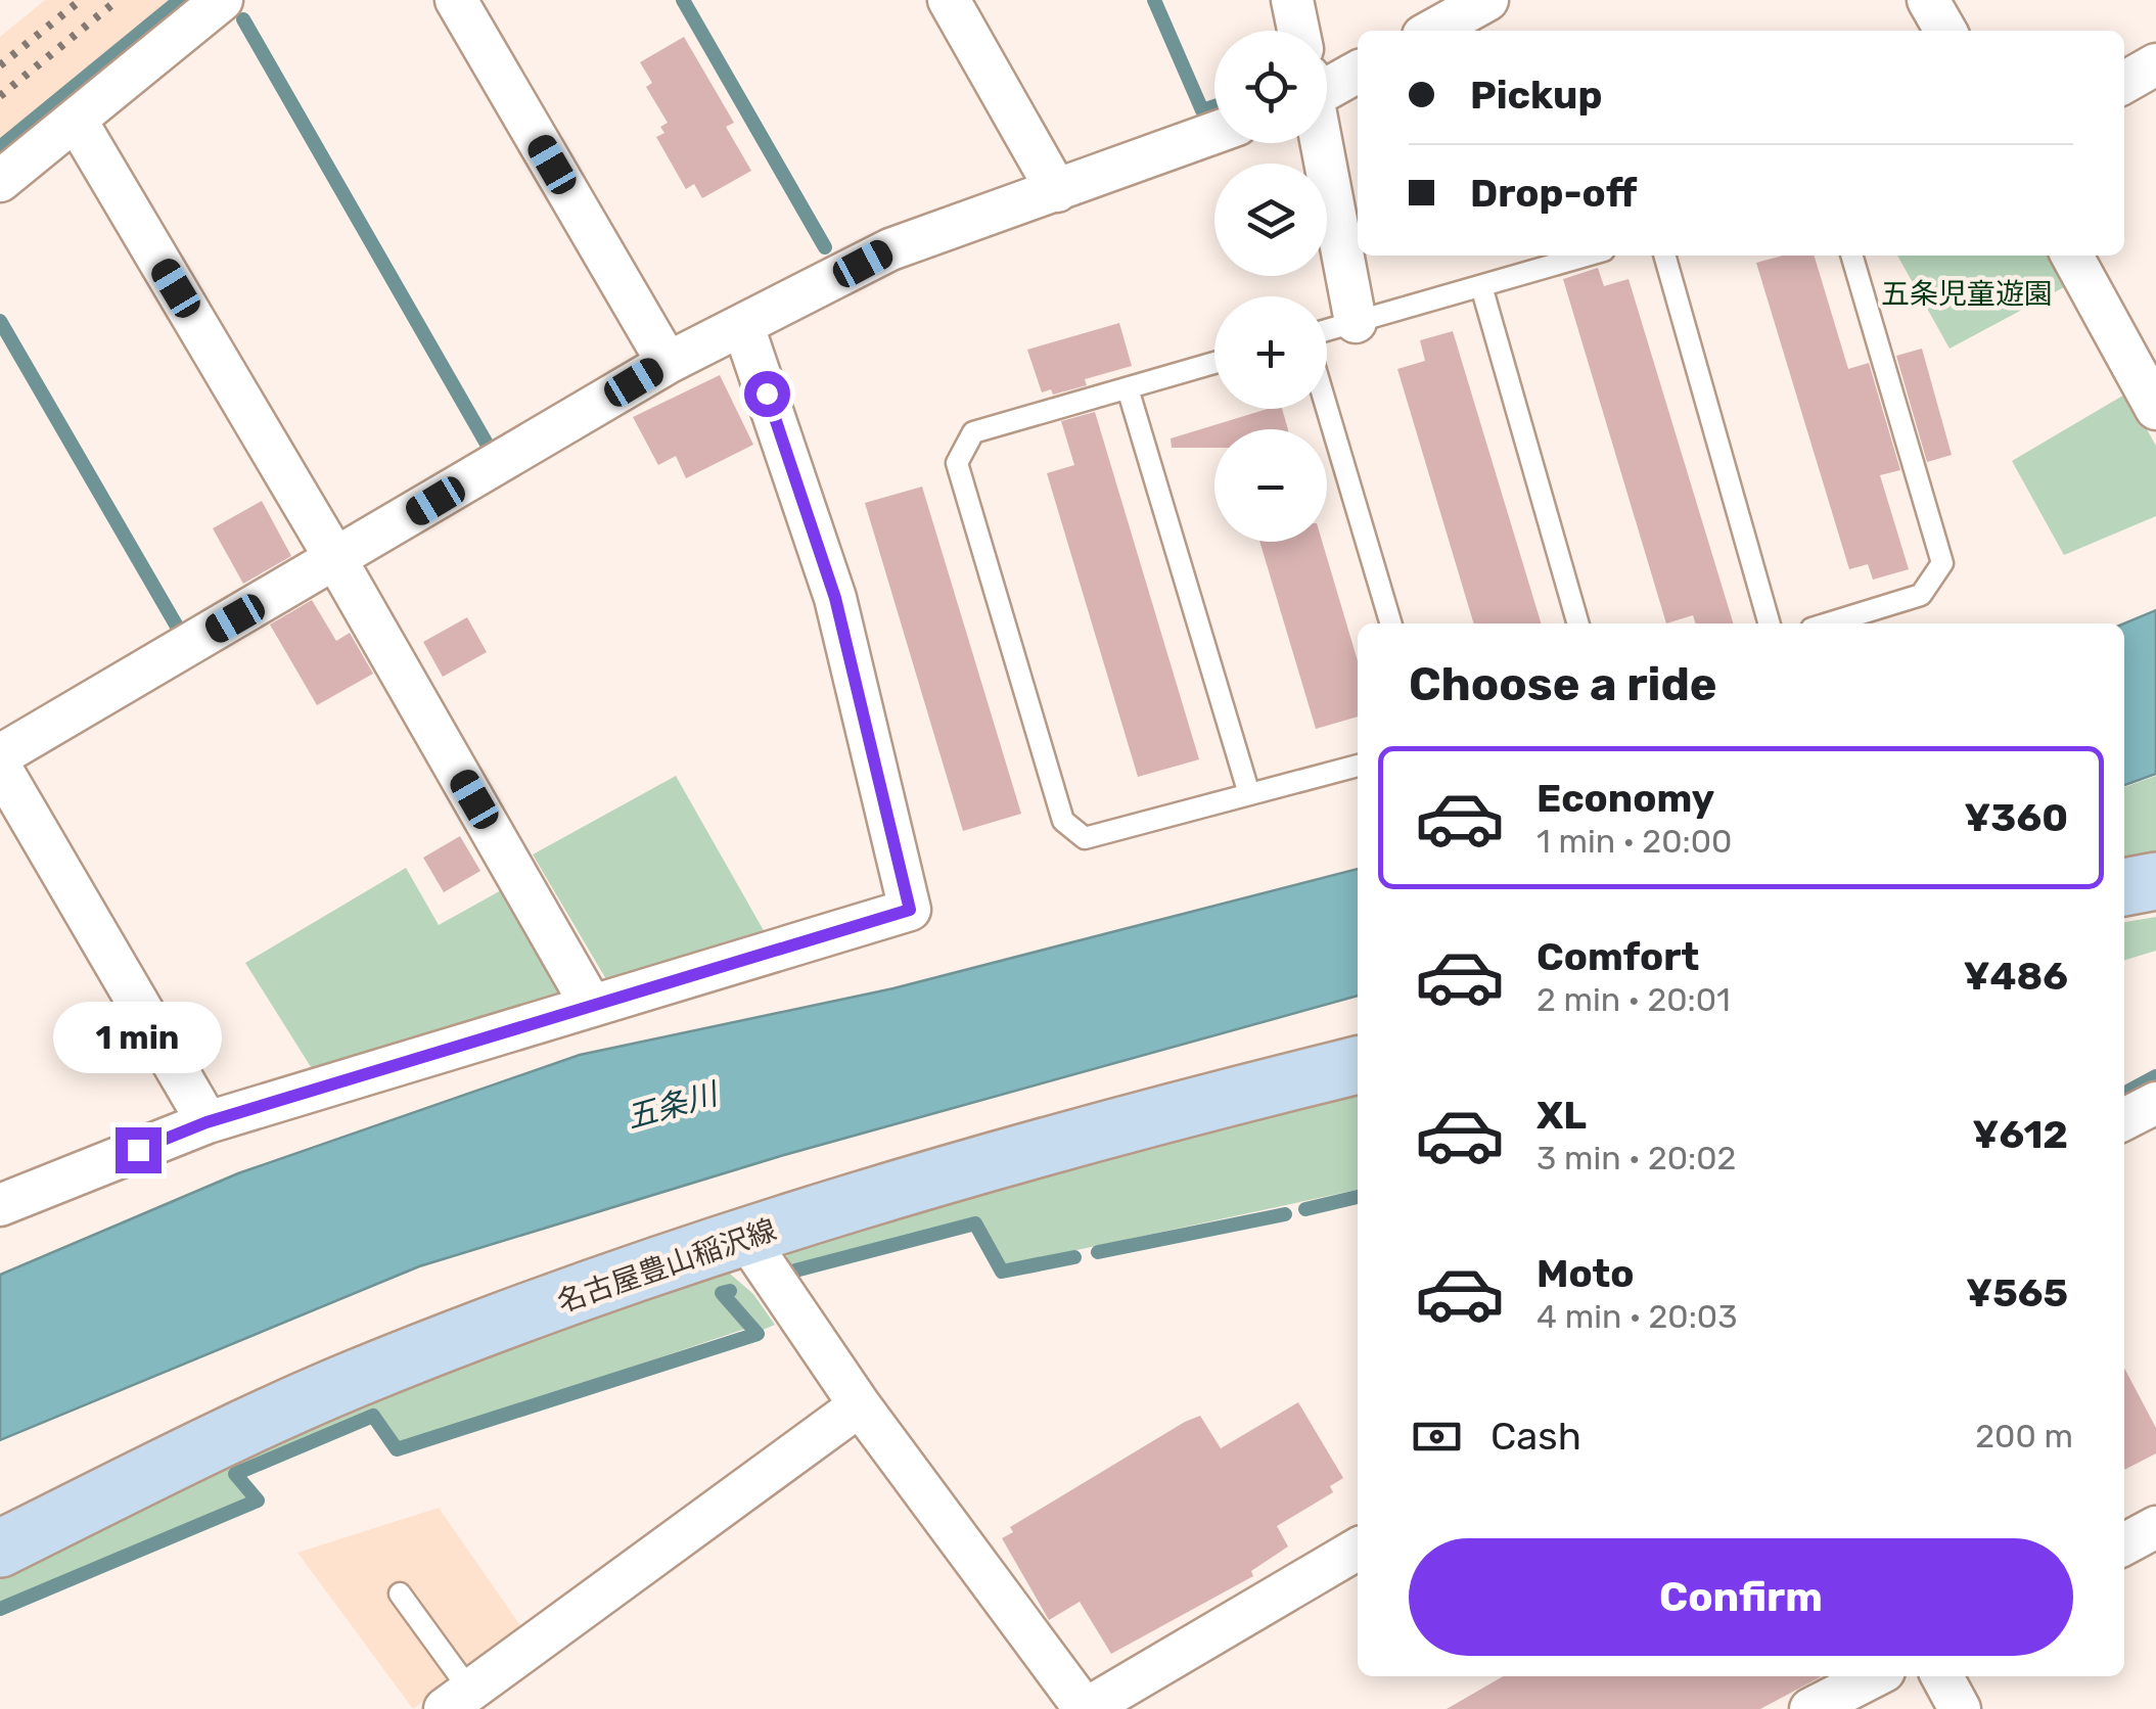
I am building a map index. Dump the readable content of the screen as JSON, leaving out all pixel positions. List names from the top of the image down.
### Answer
{
  "streets": {
    "main road": ["名古屋豊山稲沢線"]
  },
  "water": ["五条川"],
  "parks": ["五条児童遊園"],
  "page": {
    "map_buttons": ["+", "−"],
    "banner": ["Pickup", "Drop-off"],
    "heading": "Choose a ride",
    "list": [
      {
        "name": "Economy",
        "note": "1 min · 20:00",
        "value": "¥360"
      },
      {
        "name": "Comfort",
        "note": "2 min · 20:01",
        "value": "¥486"
      },
      {
        "name": "XL",
        "note": "3 min · 20:02",
        "value": "¥612"
      },
      {
        "name": "Moto",
        "note": "4 min · 20:03",
        "value": "¥565"
      }
    ],
    "bubble": "1 min",
    "pay": ["Cash", "200 m"],
    "buttons": "Confirm"
  }
}
